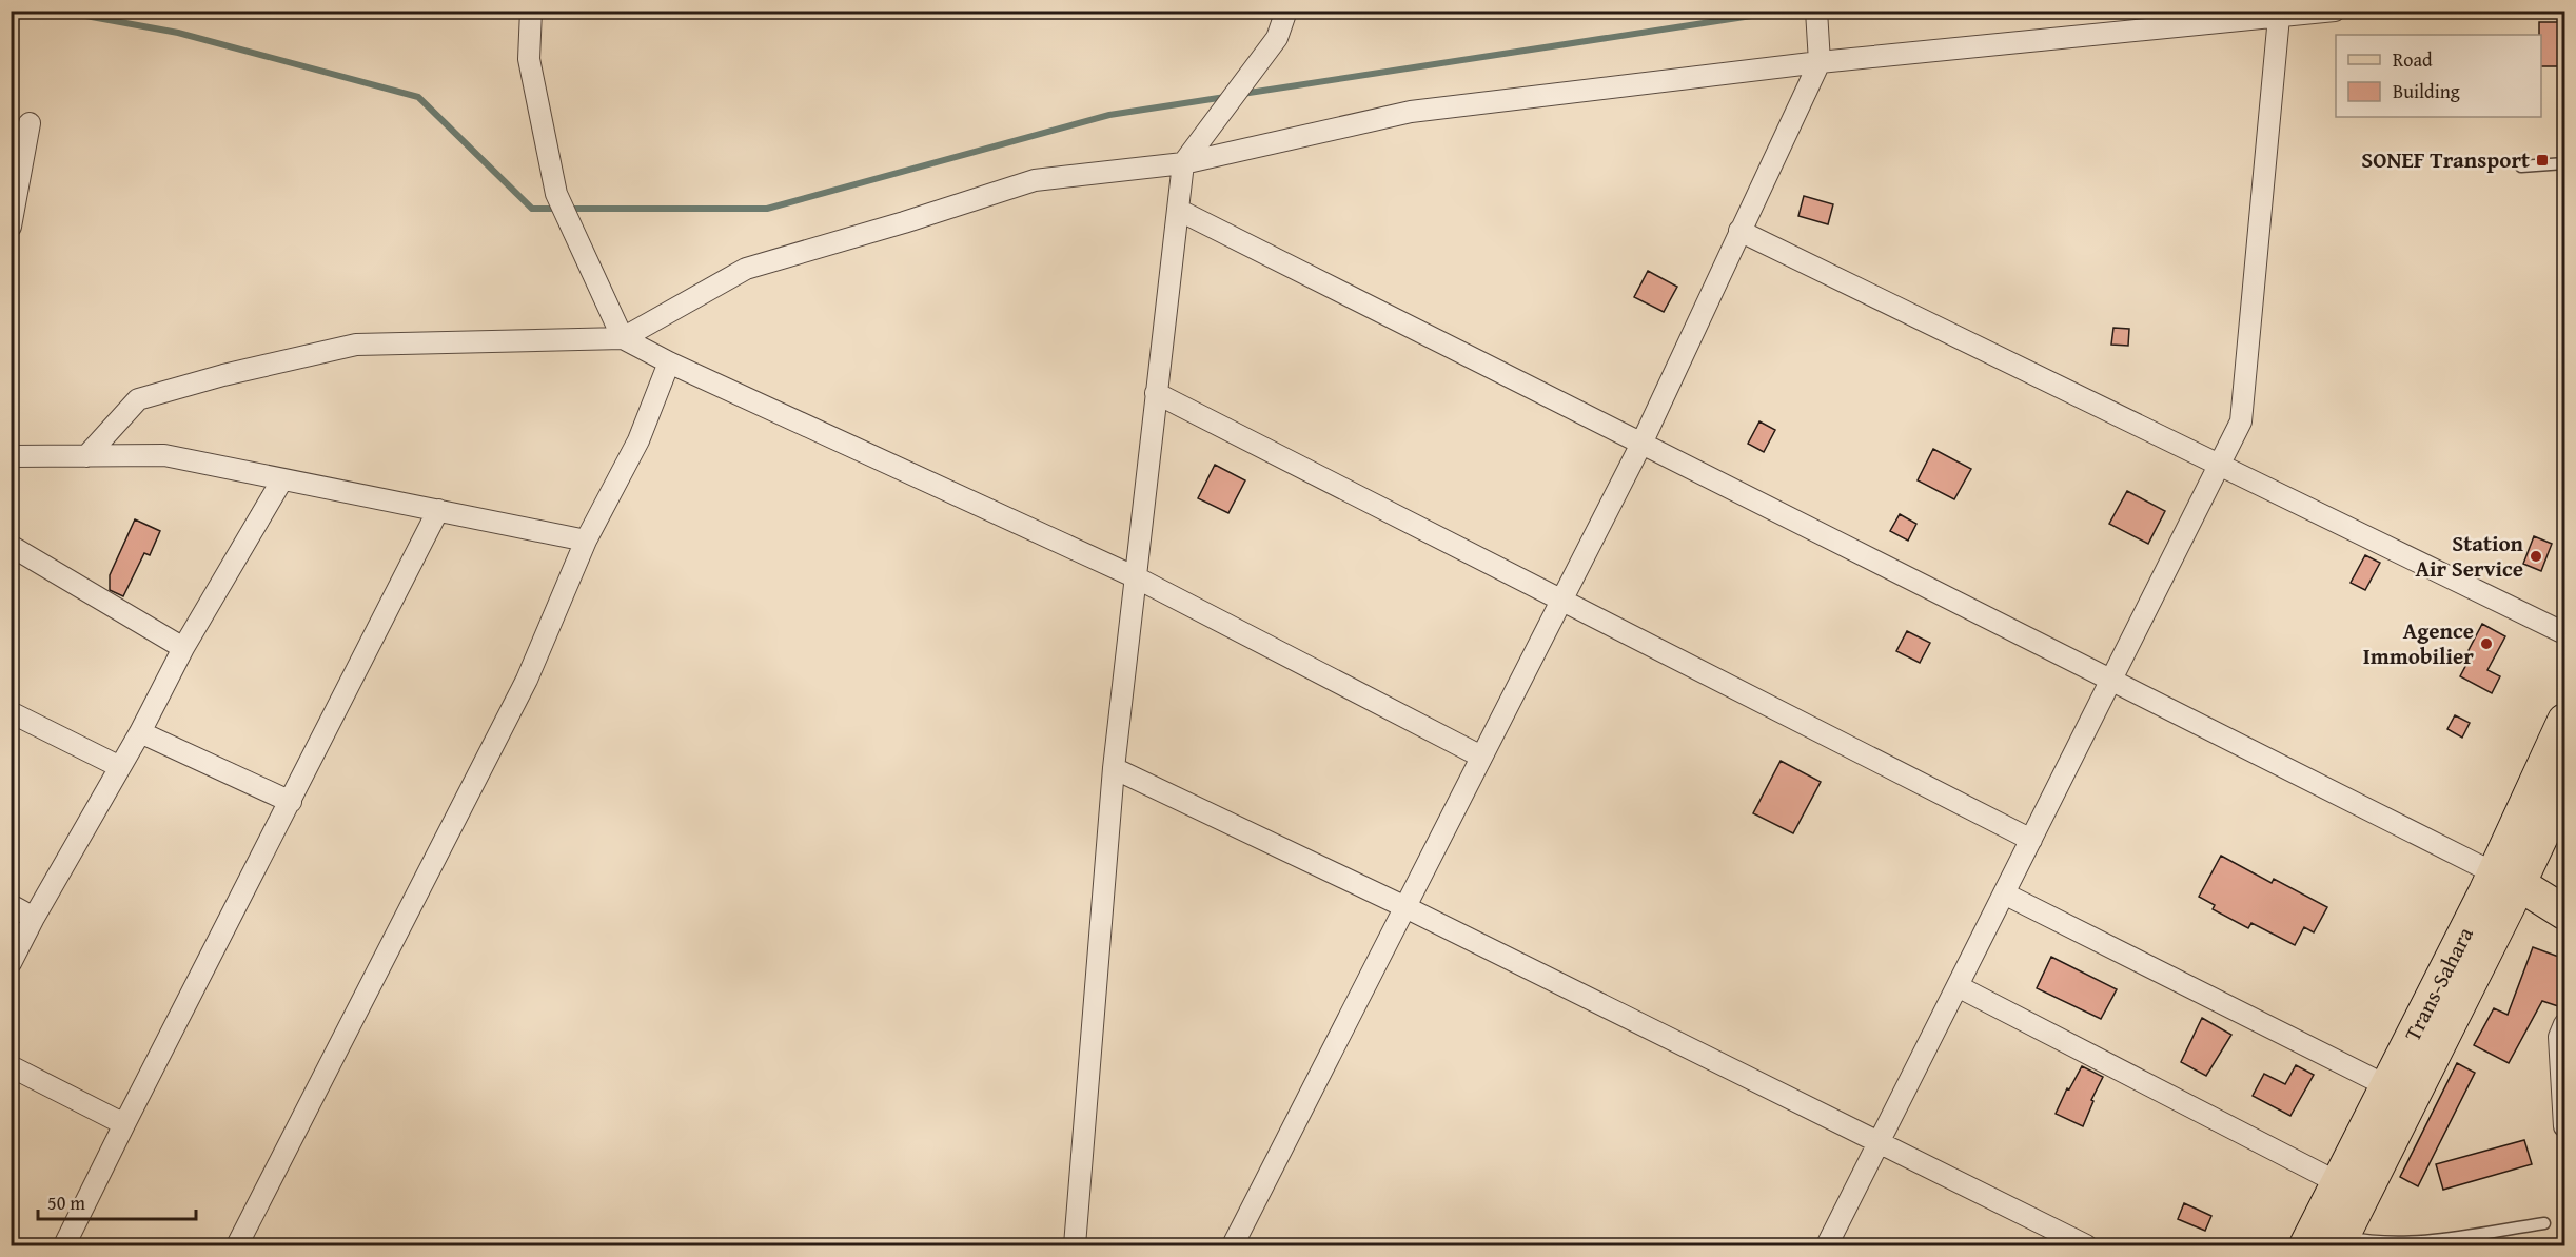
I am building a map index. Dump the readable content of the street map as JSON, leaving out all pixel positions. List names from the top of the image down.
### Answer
{
  "streets": {
    "main road": ["Trans-Sahara"]
  },
  "places": {
    "transit": ["SONEF Transport"],
    "other": ["Station Air Service", "Agence Immobilier"]
  },
  "legend": ["Road", "Building"],
  "scale_bar": "50 m"
}
